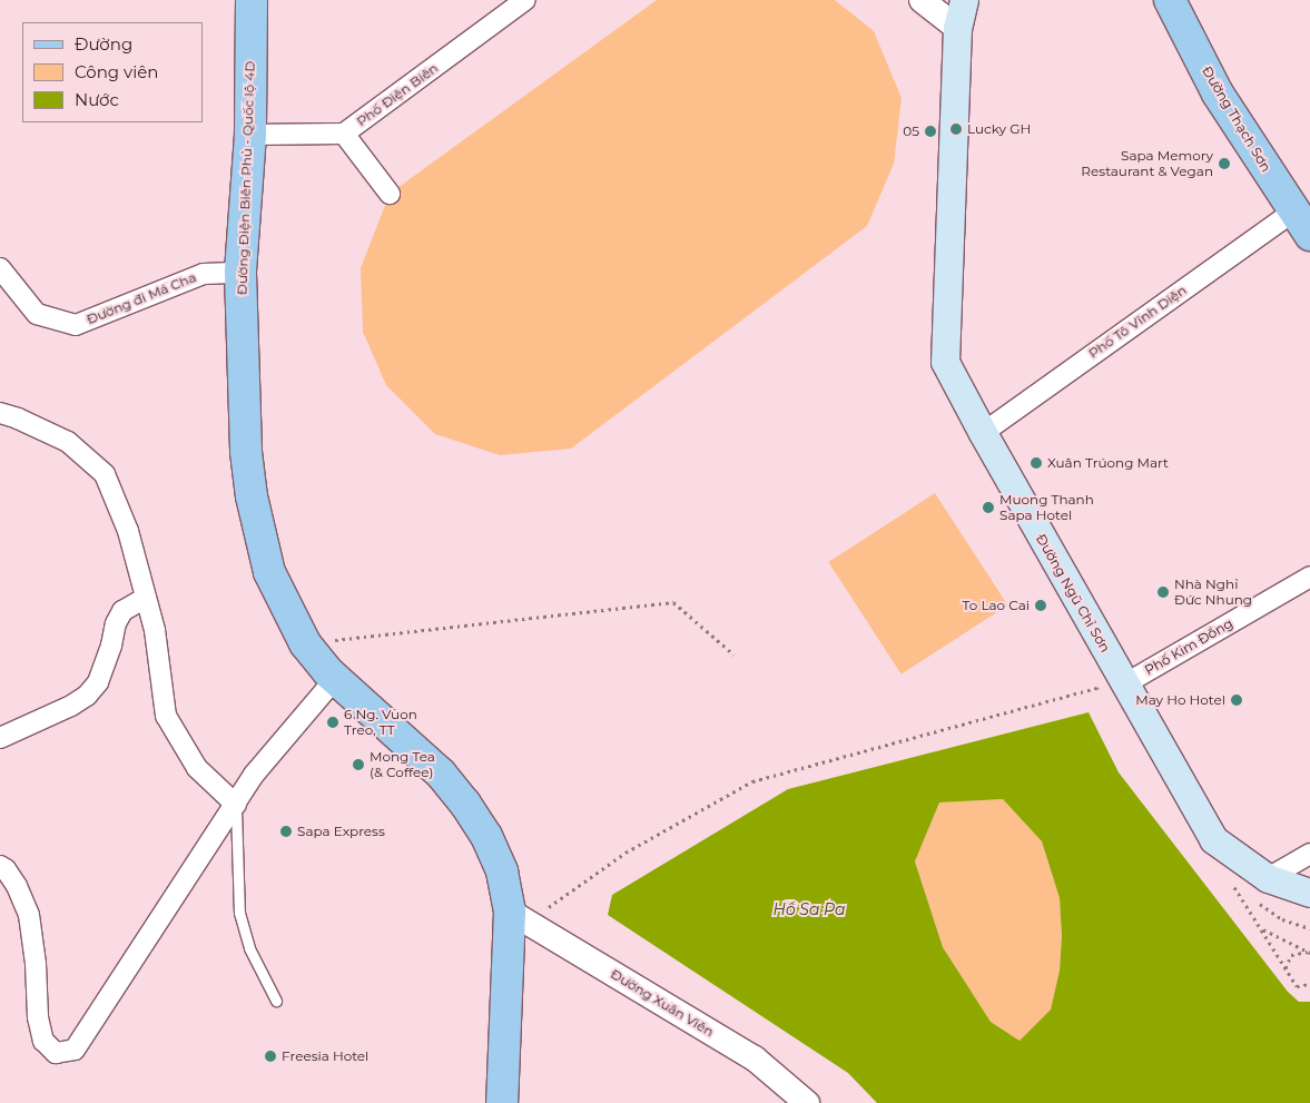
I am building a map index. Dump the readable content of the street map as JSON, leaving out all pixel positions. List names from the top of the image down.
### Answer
{
  "streets": {
    "main road": ["Đường Thạch Sơn", "Đường Điện Biên Phủ - Quốc lộ 4D", "Đường Ngũ Chỉ Sơn"],
    "street": [
      "Phố Điện Biên",
      "Đường đi Má Cha",
      "Phố Tô Vĩnh Diện",
      "Phố Kim Đồng",
      "Đường Xuân Viên"
    ]
  },
  "crossings": [
    ["Phố Điện Biên", "Đường Điện Biên Phủ - Quốc lộ 4D"],
    ["Đường Thạch Sơn", "Phố Tô Vĩnh Diện"],
    ["Đường Điện Biên Phủ - Quốc lộ 4D", "Đường đi Má Cha"],
    ["Đường Điện Biên Phủ - Quốc lộ 4D", "Đường Xuân Viên"],
    ["Phố Tô Vĩnh Diện", "Đường Ngũ Chỉ Sơn"],
    ["Đường Ngũ Chỉ Sơn", "Phố Kim Đồng"]
  ],
  "water": ["Hồ Sa Pa"],
  "places": [
    "Lucky GH",
    "05",
    "Sapa Memory Restaurant & Vegan",
    "Xuân Trúong Mart",
    "Muong Thanh Sapa Hotel",
    "Nhà Nghỉ Đức Nhung",
    "To Lao Cai",
    "May Ho Hotel",
    "6 Ng. Vuon Treo, TT",
    "Mong Tea (& Coffee)",
    "Sapa Express",
    "Freesia Hotel"
  ],
  "legend": ["Đường", "Công viên", "Nước"]
}
